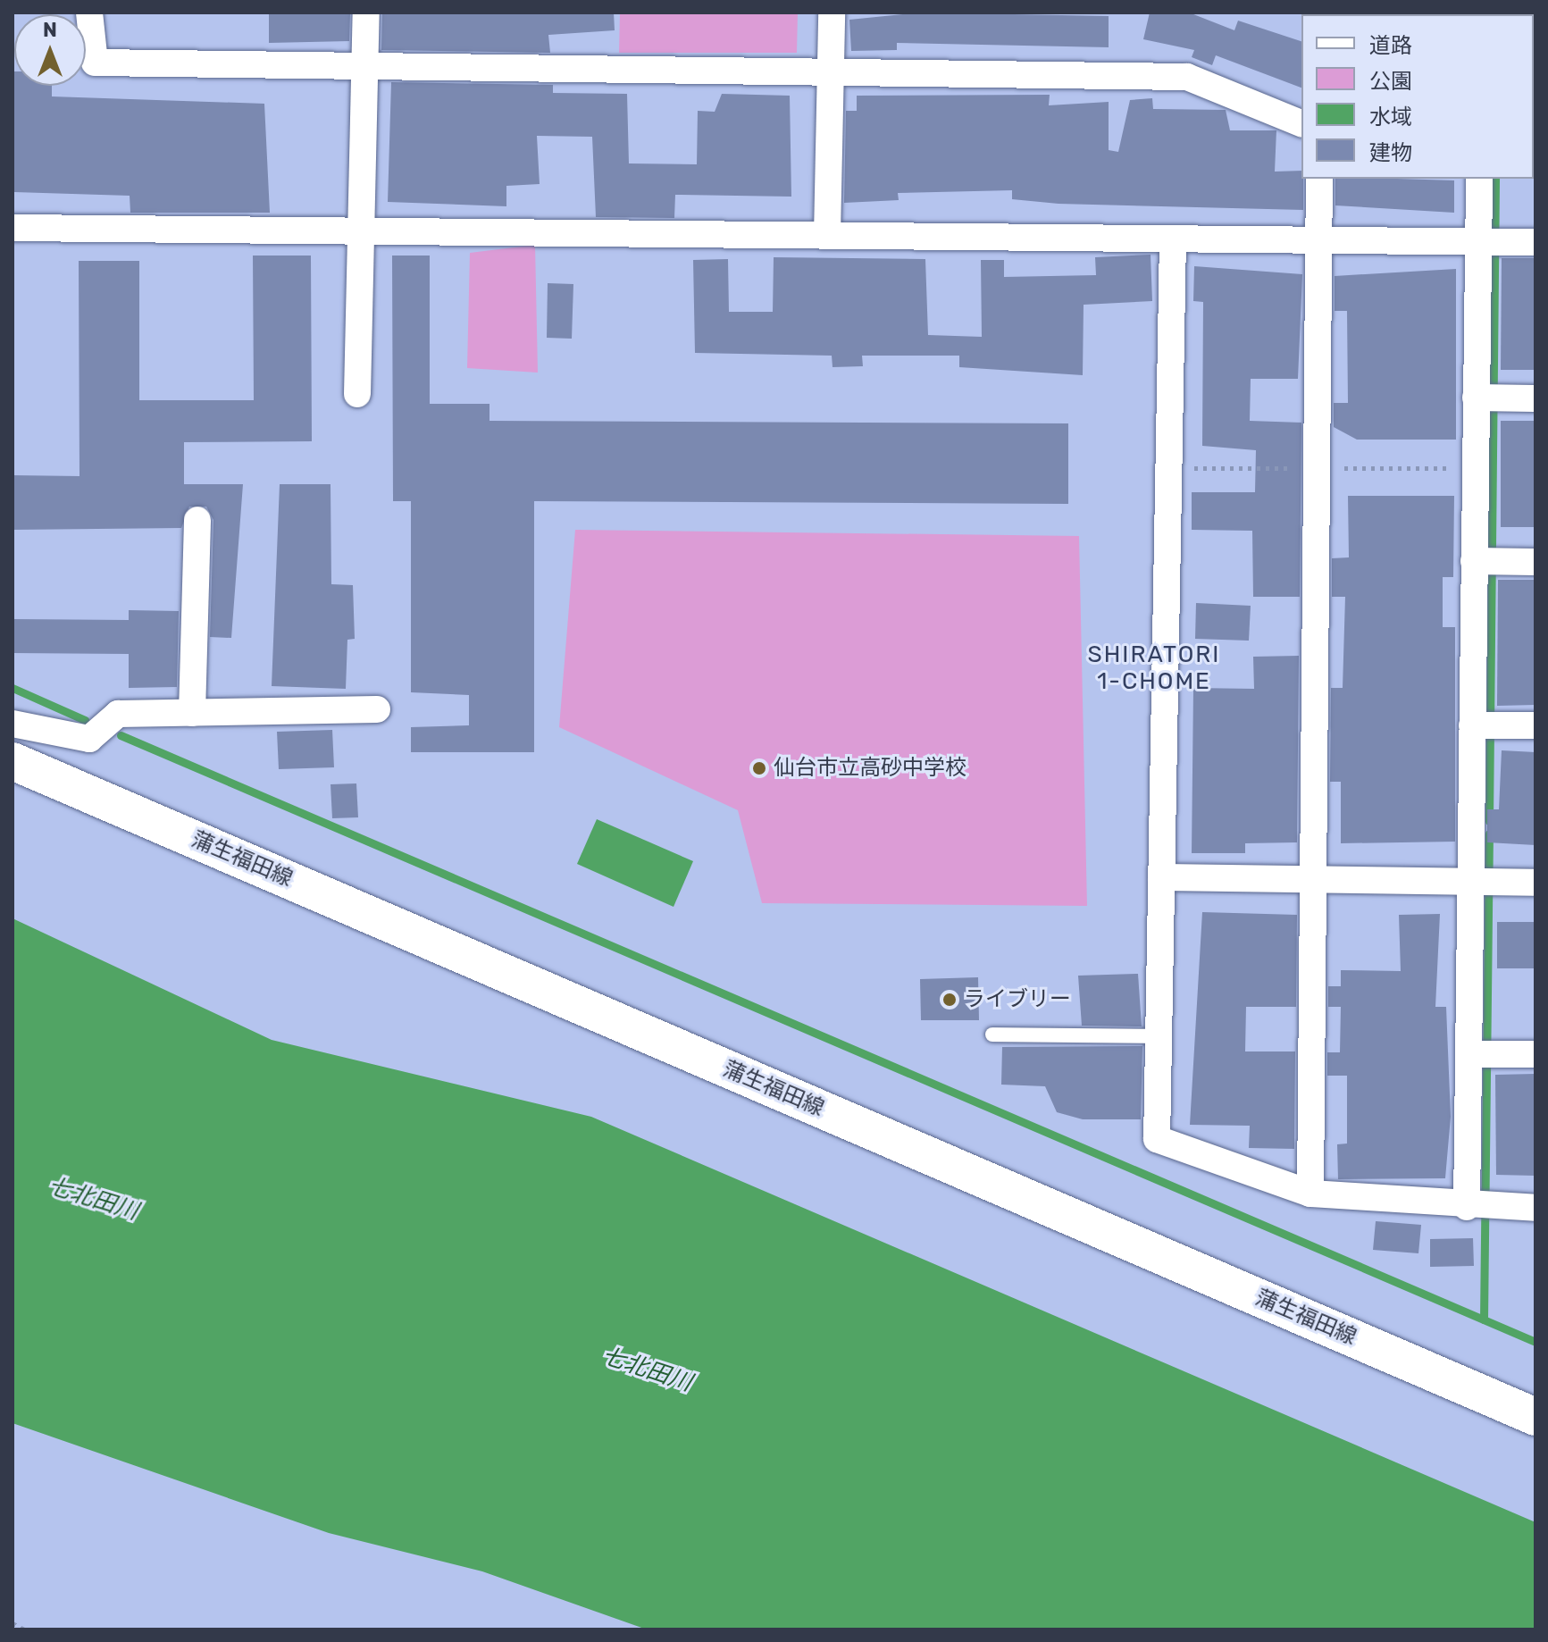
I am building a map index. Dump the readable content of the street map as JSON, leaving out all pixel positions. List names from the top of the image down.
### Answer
{
  "streets": {
    "main road": ["蒲生福田線"]
  },
  "districts": ["SHIRATORI 1-CHOME"],
  "water": ["七北田川"],
  "places": ["仙台市立高砂中学校", "ライブリー"],
  "legend": [
    "道路",
    "公園",
    "水域",
    "建物"
  ],
  "north": "top"
}
